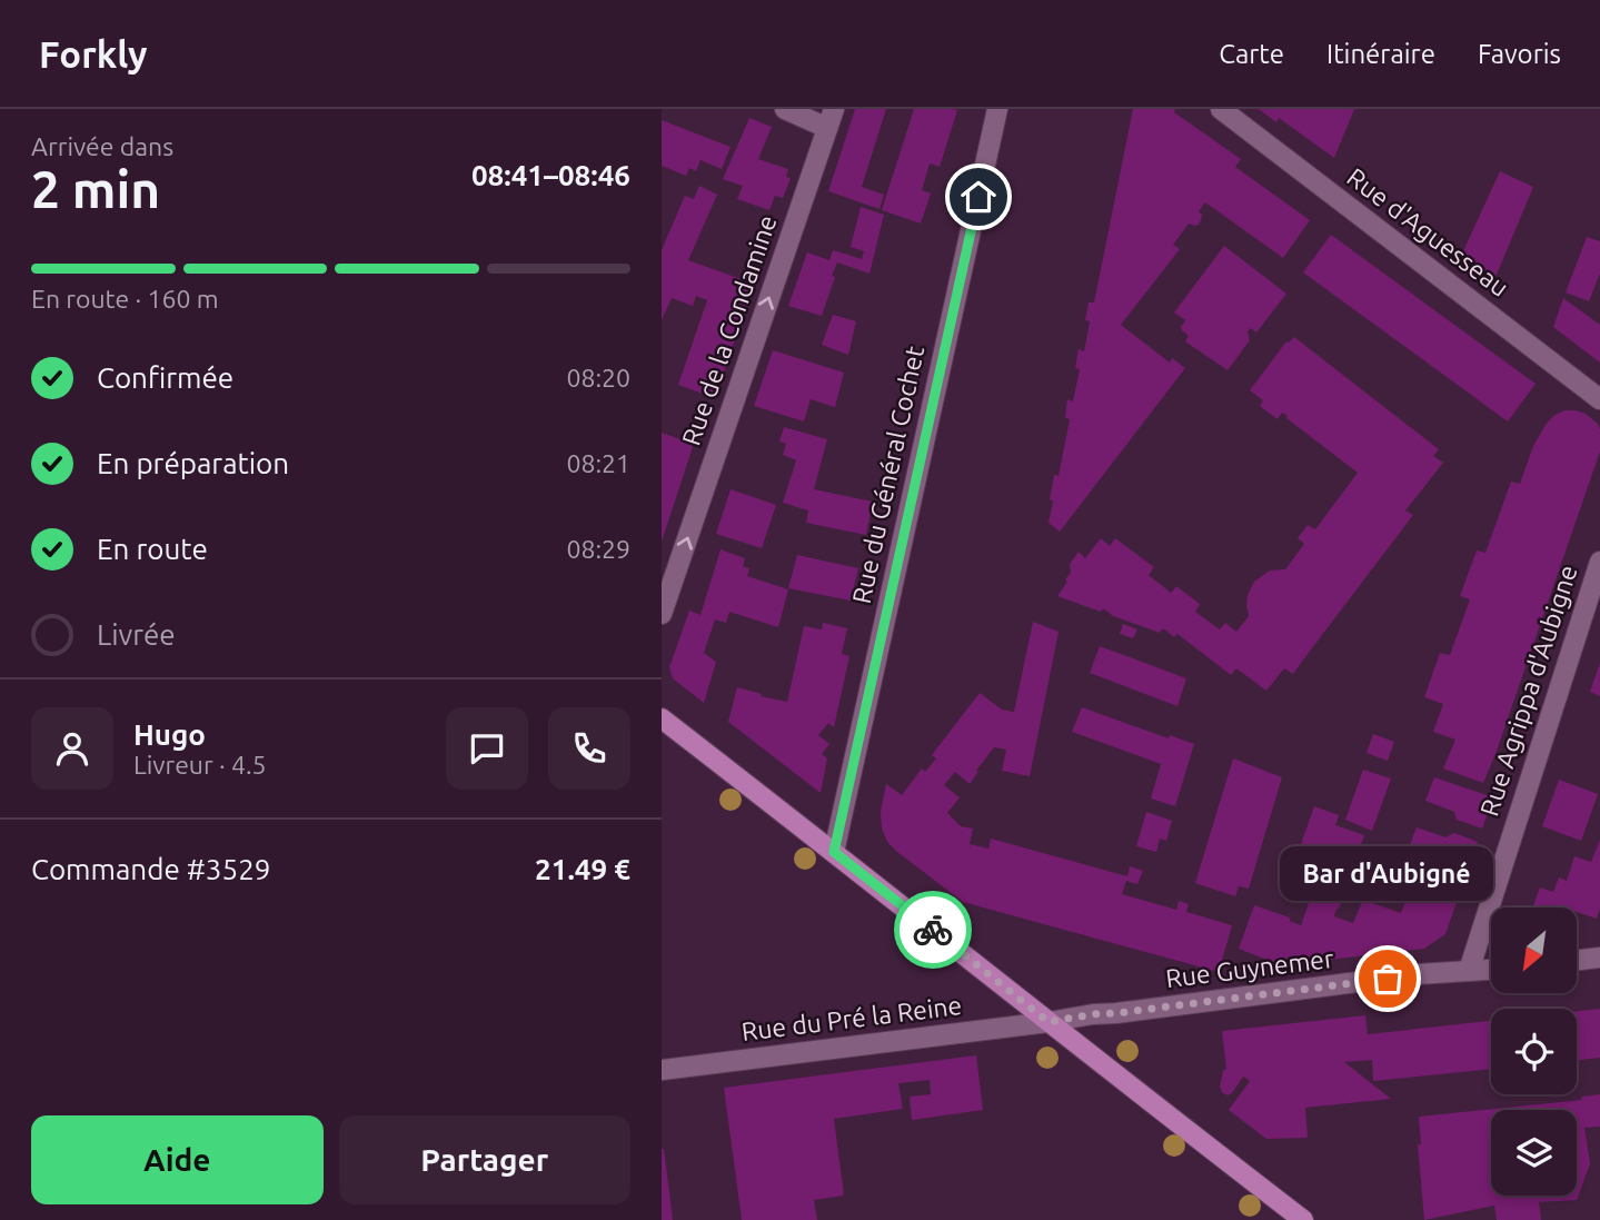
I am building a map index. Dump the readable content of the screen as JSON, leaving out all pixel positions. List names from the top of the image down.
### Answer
{
  "streets": {
    "street": [
      "Rue d'Aguesseau",
      "Rue de la Condamine",
      "Rue du Général Cochet",
      "Rue Agrippa d'Aubigne",
      "Rue Guynemer",
      "Rue du Pré la Reine"
    ]
  },
  "crossings": [
    ["Rue Agrippa d'Aubigne", "Rue Guynemer"],
    ["Rue Guynemer", "Rue du Pré la Reine"]
  ],
  "one_way": ["Rue de la Condamine"],
  "places": ["Bar d'Aubigné"],
  "north": "bottom left",
  "page": {
    "header": "Forkly",
    "nav": ["Carte", "Itinéraire", "Favoris"],
    "heading": ["2 min", "Arrivée dans", "08:41–08:46"],
    "panel": [
      "Hugo",
      "Livreur · 4.5",
      "Commande #3529",
      "21.49 €"
    ],
    "bar": "En route · 160 m",
    "list": [
      ["Confirmée", "08:20"],
      ["En préparation", "08:21"],
      ["En route", "08:29"],
      "Livrée"
    ],
    "bubble": "Bar d'Aubigné",
    "buttons": ["Aide", "Partager"]
  }
}
